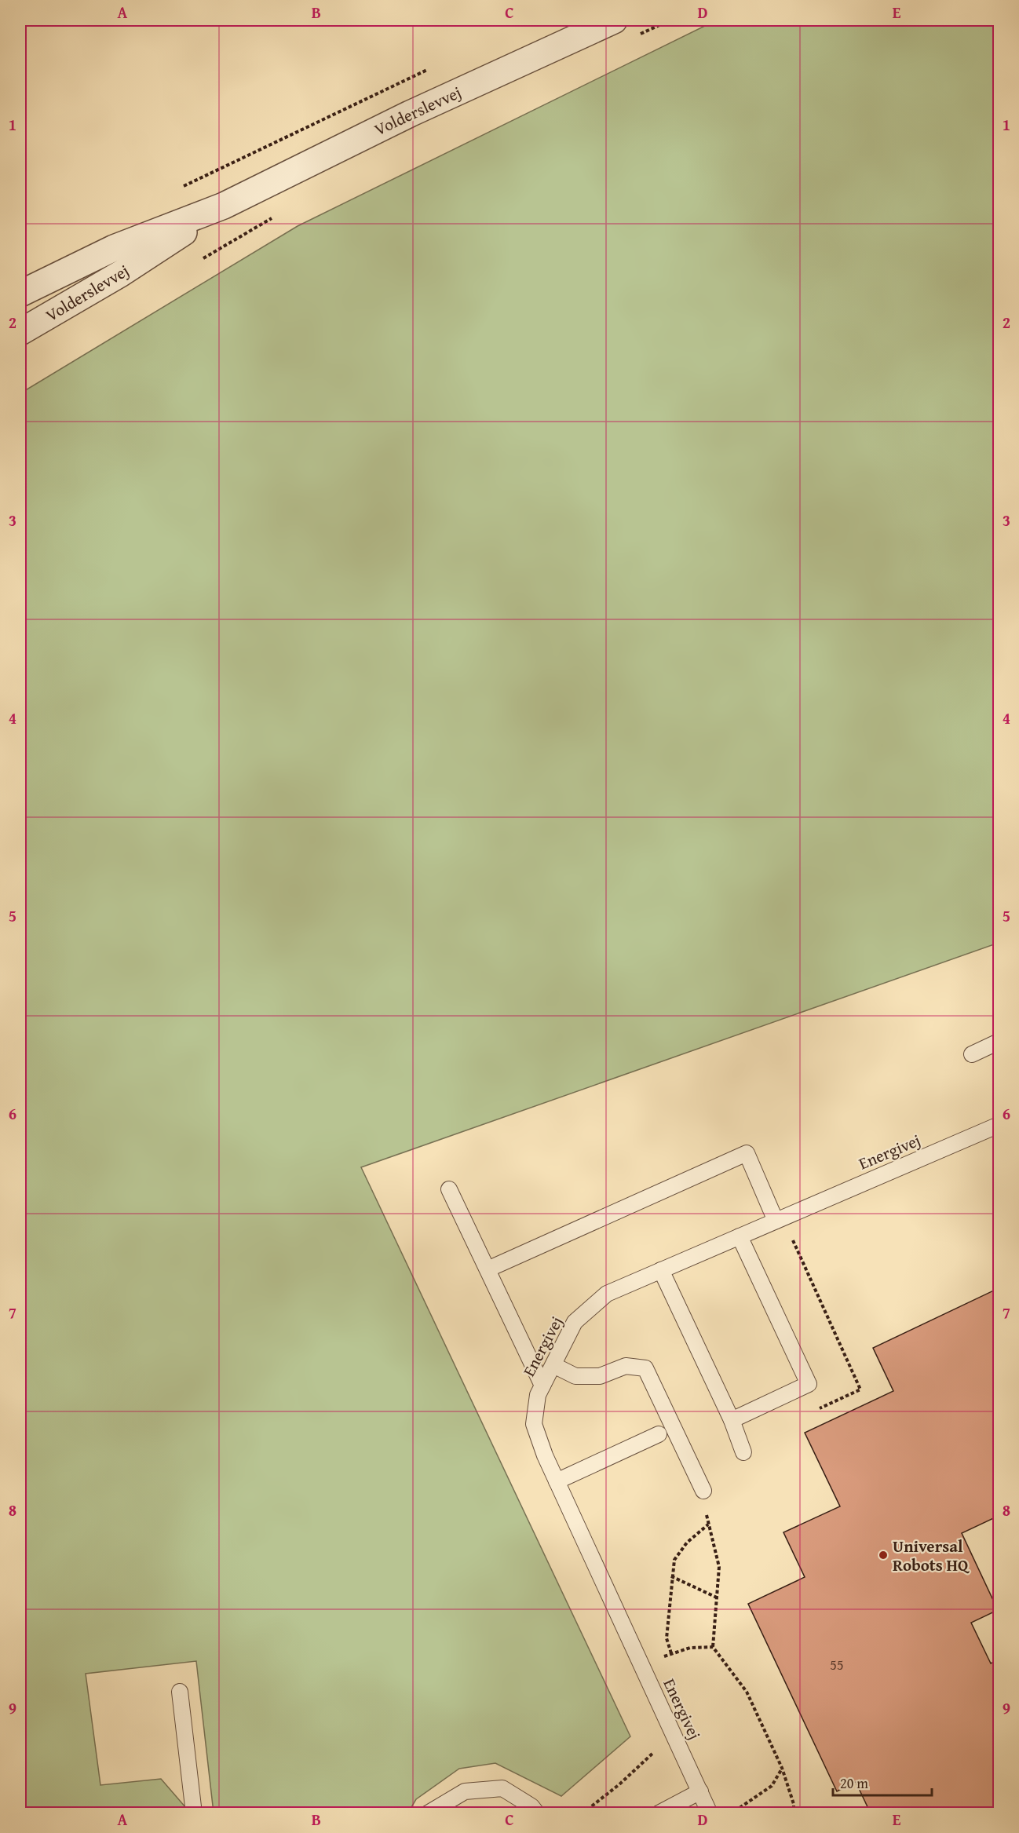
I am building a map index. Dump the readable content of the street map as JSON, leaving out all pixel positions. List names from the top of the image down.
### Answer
{
  "streets": {
    "street": ["Volderslevvej"],
    "lane": ["Energivej"]
  },
  "places": ["Universal Robots HQ"],
  "house_numbers": ["55"],
  "scale_bar": "20 m",
  "grid": {
    "columns": [
      "A",
      "B",
      "C",
      "D",
      "E"
    ],
    "rows": [
      "1",
      "2",
      "3",
      "4",
      "5",
      "6",
      "7",
      "8",
      "9"
    ]
  }
}
